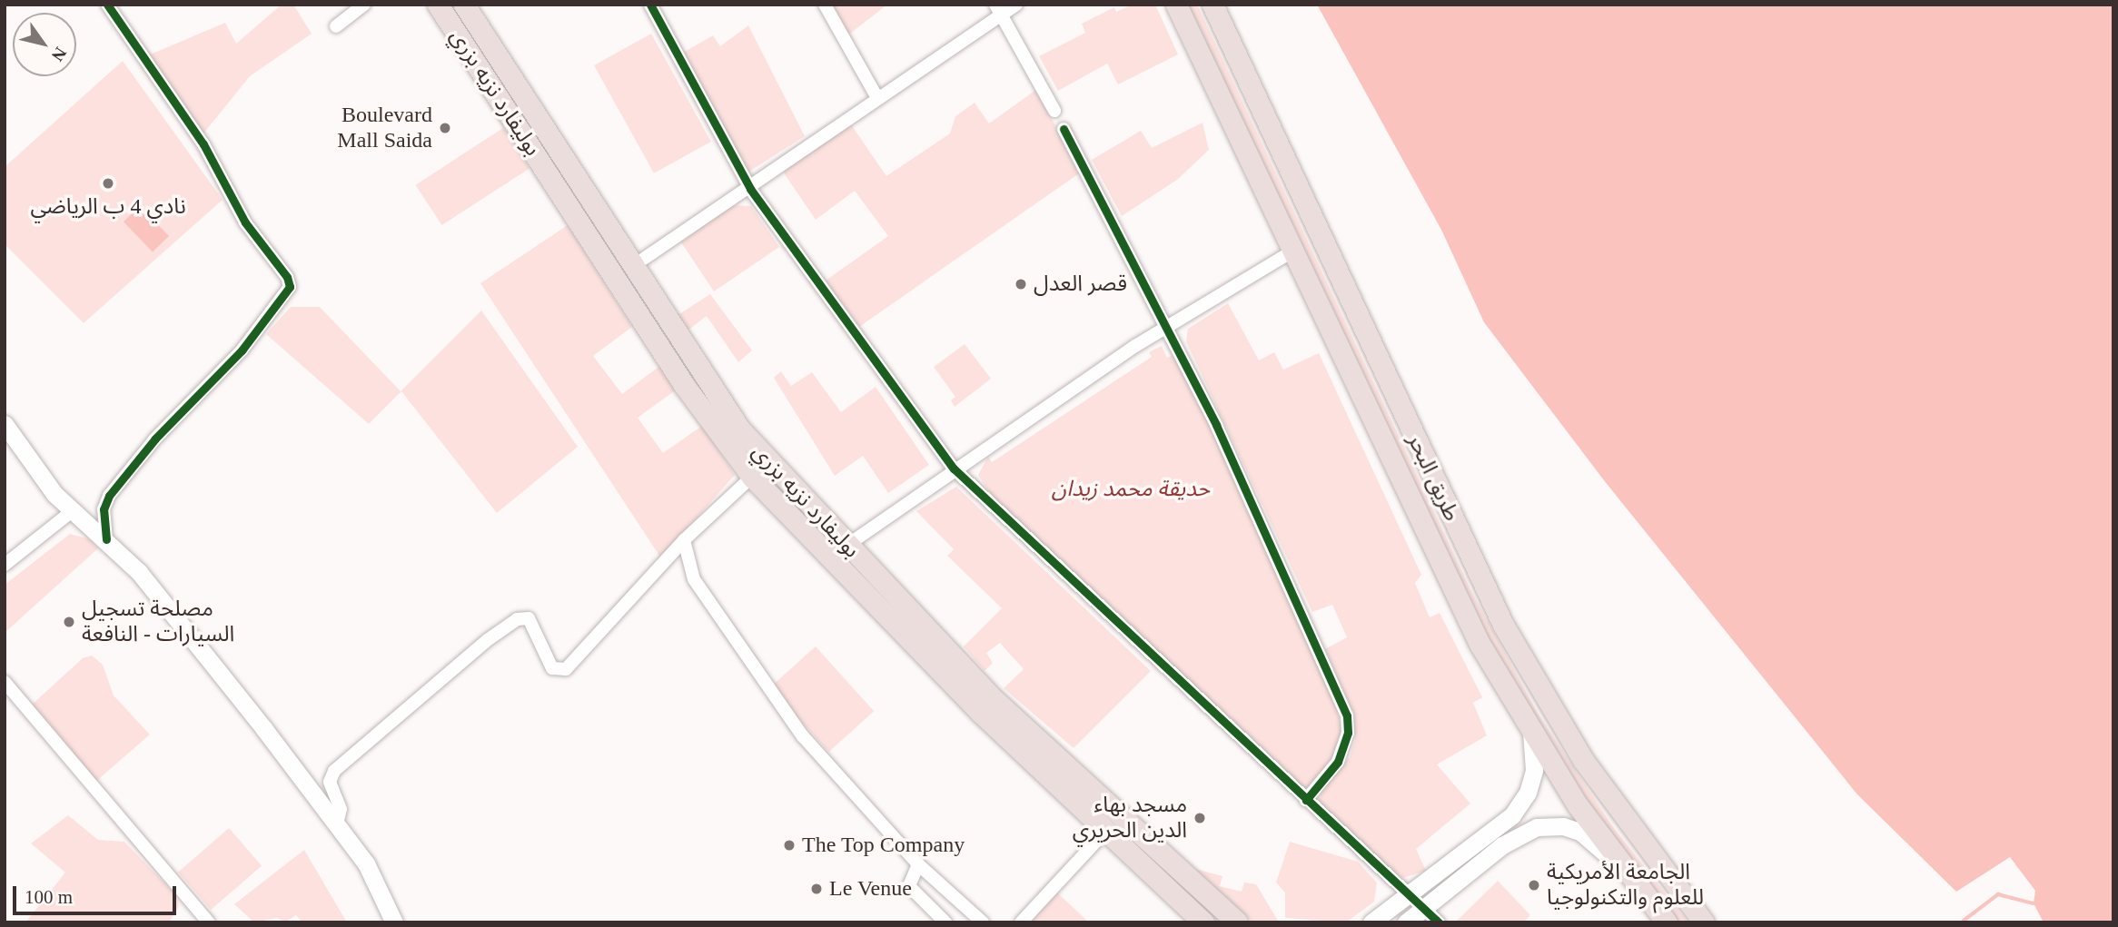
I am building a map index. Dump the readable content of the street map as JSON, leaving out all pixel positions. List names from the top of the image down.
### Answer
{
  "streets": {
    "highway": ["بوليفارد نزيه بزري", "طريق البحر"]
  },
  "parks": ["حديقة محمد زيدان"],
  "places": [
    "Boulevard Mall Saida",
    "نادي 4 ب الرياضي",
    "قصر العدل",
    "مصلحة تسجيل السيارات - النافعة",
    "مسجد بهاء الدين الحريري",
    "The Top Company",
    "الجامعة الأمريكية للعلوم والتكنولوجيا",
    "Le Venue"
  ],
  "scale_bar": "100 m",
  "north": "bottom right"
}
